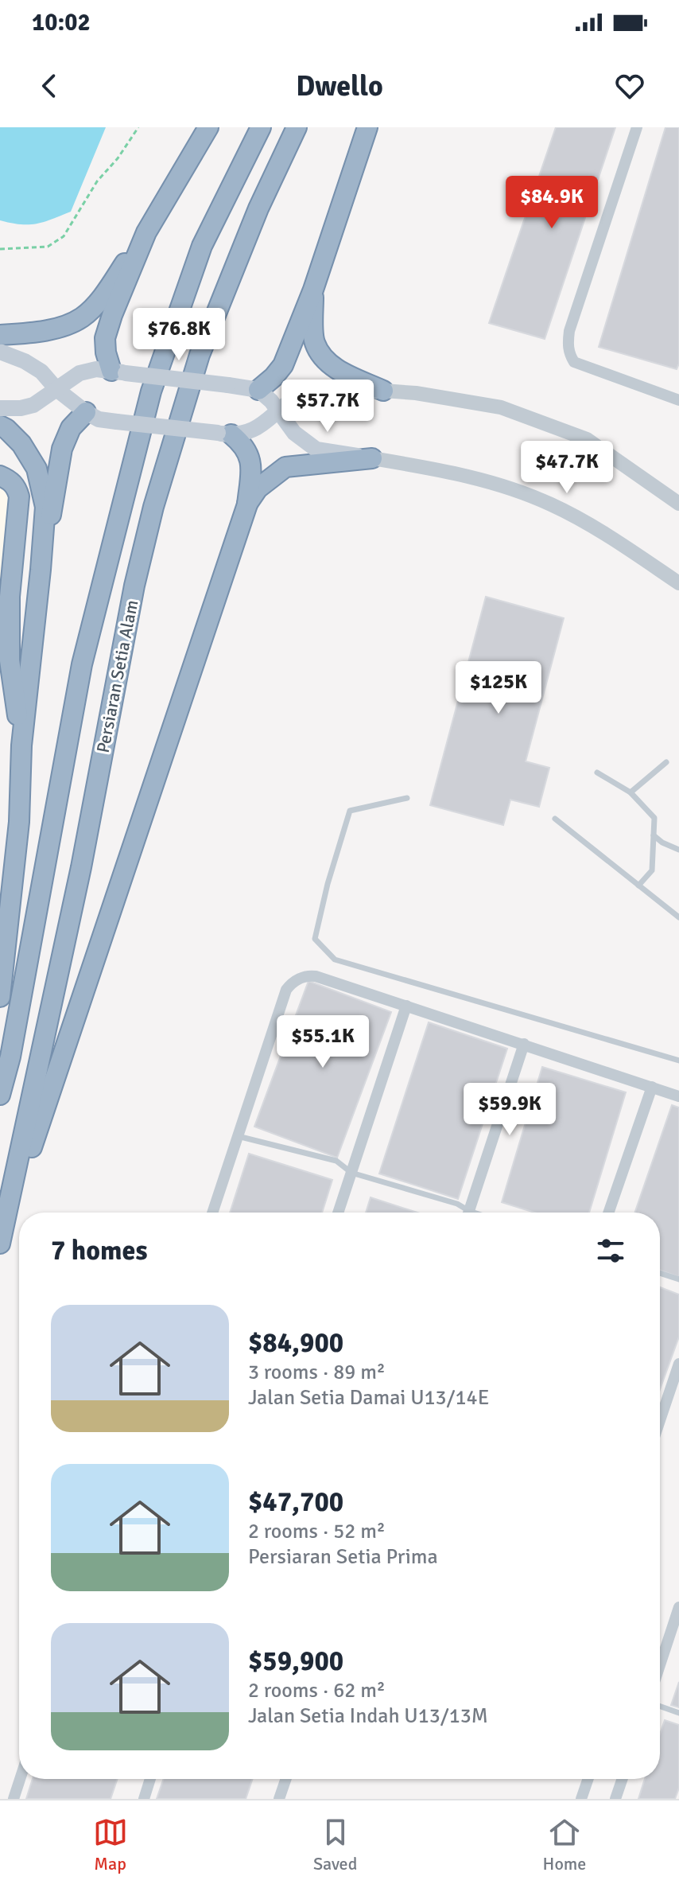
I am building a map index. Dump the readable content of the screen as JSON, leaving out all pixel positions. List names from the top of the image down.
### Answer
{
  "streets": {
    "highway": ["Persiaran Setia Alam"]
  },
  "page": {
    "status": "10:02",
    "header": "Dwello",
    "price": [
      "$84.9K",
      "$76.8K",
      "$57.7K",
      "$47.7K",
      "$125K",
      "$55.1K",
      "$59.9K"
    ],
    "heading": "7 homes",
    "list": [
      {
        "name": "$84,900",
        "note": "3 rooms · 89 m² · Jalan Setia Damai U13/14E"
      },
      {
        "name": "$47,700",
        "note": "2 rooms · 52 m² · Persiaran Setia Prima"
      },
      {
        "name": "$59,900",
        "note": "2 rooms · 62 m² · Jalan Setia Indah U13/13M"
      }
    ],
    "tabs": ["Map", "Saved", "Home"]
  }
}
